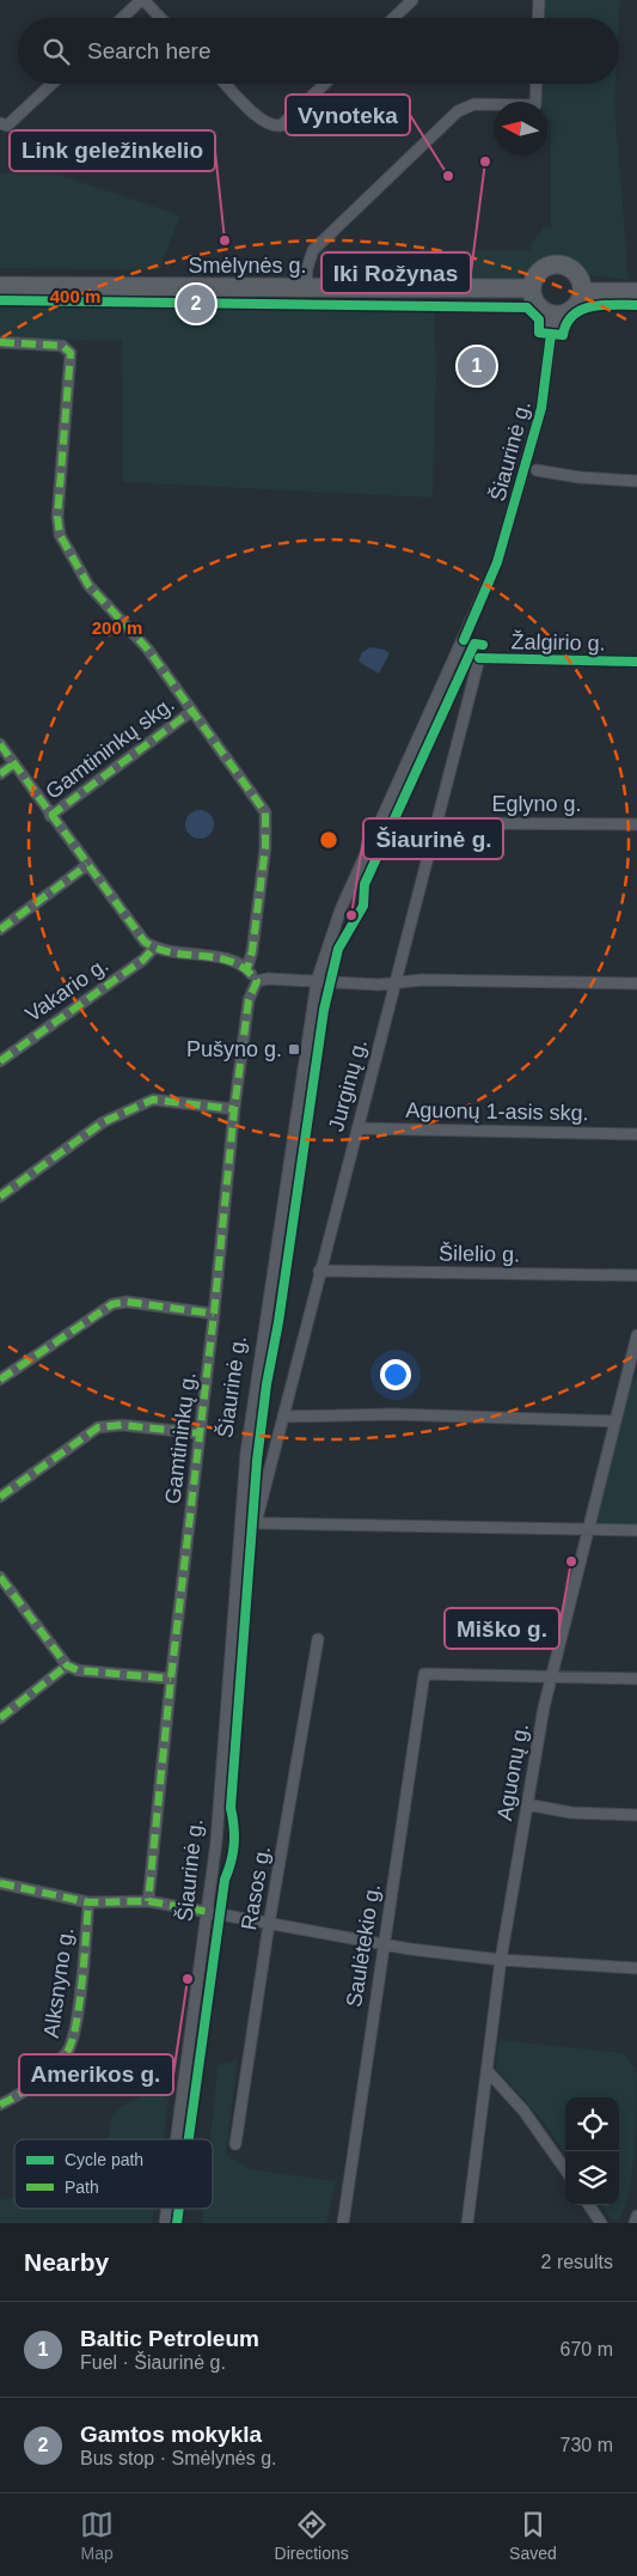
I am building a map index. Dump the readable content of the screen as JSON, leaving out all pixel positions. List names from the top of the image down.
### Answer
{
  "streets": {
    "highway": ["Smėlynės g."],
    "main road": ["Šiaurinė g."],
    "street": [
      "Žalgirio g.",
      "Gamtininkų skg.",
      "Eglyno g.",
      "Vakario g.",
      "Jurginų g.",
      "Aguonų 1-asis skg.",
      "Šilelio g.",
      "Gamtininkų g.",
      "Aguonų g.",
      "Rasos g.",
      "Saulėtekio g.",
      "Alksnyno g."
    ]
  },
  "crossings": [
    ["Smėlynės g.", "Šiaurinė g."],
    ["Žalgirio g.", "Jurginų g."],
    ["Eglyno g.", "Jurginų g."],
    ["Jurginų g.", "Aguonų 1-asis skg."],
    ["Jurginų g.", "Šilelio g."],
    ["Jurginų g.", "Aguonų g."],
    ["Aguonų g.", "Saulėtekio g."]
  ],
  "places": {
    "other": [
      "Iki Rožynas",
      "Vynoteka",
      "Link geležinkelio",
      "Šiaurinė g.",
      "Miško g.",
      "Amerikos g."
    ],
    "transit": ["Pušyno g."]
  },
  "legend": ["Cycle path", "Path"],
  "north": "left",
  "page": {
    "search": "Search here",
    "pins": ["2", "1"],
    "heading": ["Nearby", "2 results"],
    "list": [
      {
        "mark": "1",
        "name": "Baltic Petroleum",
        "note": "Fuel · Šiaurinė g.",
        "value": "670 m"
      },
      {
        "mark": "2",
        "name": "Gamtos mokykla",
        "note": "Bus stop · Smėlynės g.",
        "value": "730 m"
      }
    ],
    "nav": ["Map", "Directions", "Saved"]
  },
  "rings": ["400 m", "200 m"]
}
